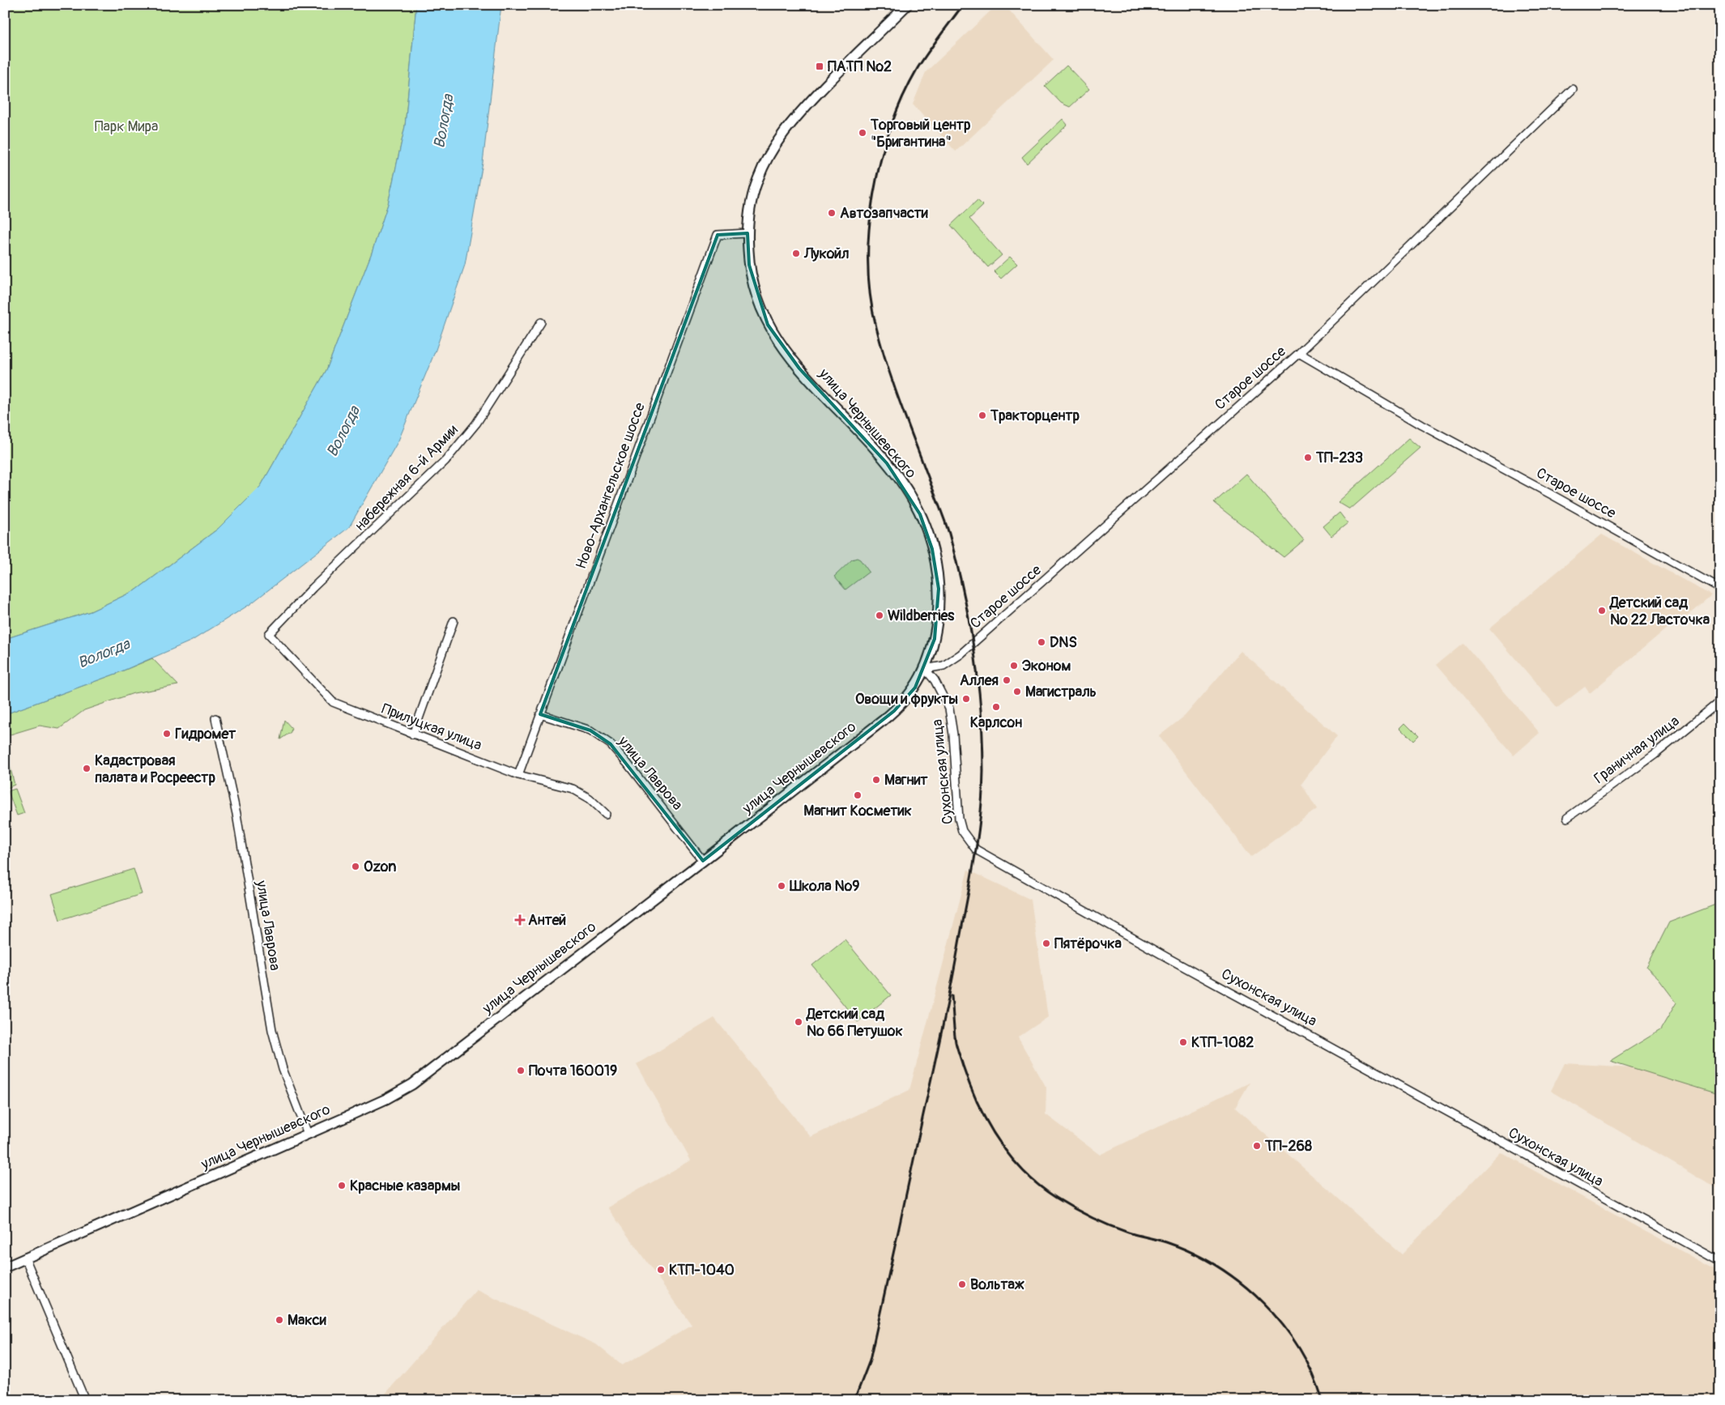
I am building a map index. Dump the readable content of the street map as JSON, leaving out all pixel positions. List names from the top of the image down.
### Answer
{
  "streets": {
    "main road": ["улица Чернышевского"],
    "street": [
      "Старое шоссе",
      "набережная 6-й Армии",
      "Ново-Архангельское шоссе",
      "Прилуцкая улица",
      "Граничная улица",
      "Сухонская улица",
      "улица Лаврова"
    ]
  },
  "crossings": [
    ["Старое шоссе", "улица Чернышевского"],
    ["Старое шоссе", "Сухонская улица"],
    ["улица Чернышевского", "Ново-Архангельское шоссе"],
    ["улица Чернышевского", "Сухонская улица"],
    ["улица Чернышевского", "улица Лаврова"],
    ["набережная 6-й Армии", "Прилуцкая улица"],
    ["Ново-Архангельское шоссе", "Прилуцкая улица"],
    ["Ново-Архангельское шоссе", "улица Лаврова"]
  ],
  "water": ["Вологда"],
  "parks": ["Парк Мира"],
  "places": {
    "transit": ["ПАТП №2"],
    "other": [
      "Торговый центр \"Бригантина\"",
      "Автозапчасти",
      "Лукойл",
      "Тракторцентр",
      "ТП-233",
      "Детский сад № 22 Ласточка",
      "Wildberries",
      "DNS",
      "Эконом",
      "Аллея",
      "Магистраль",
      "Овощи и фрукты",
      "Карлсон",
      "Гидромет",
      "Кадастровая палата и Росреестр",
      "Магнит",
      "Магнит Косметик",
      "Ozon",
      "Школа №9",
      "Пятёрочка",
      "Детский сад № 66 Петушок",
      "КТП-1082",
      "Почта 160019",
      "ТП-268",
      "Красные казармы",
      "КТП-1040",
      "Вольтаж",
      "Макси"
    ],
    "health": ["Антей"]
  }
}
